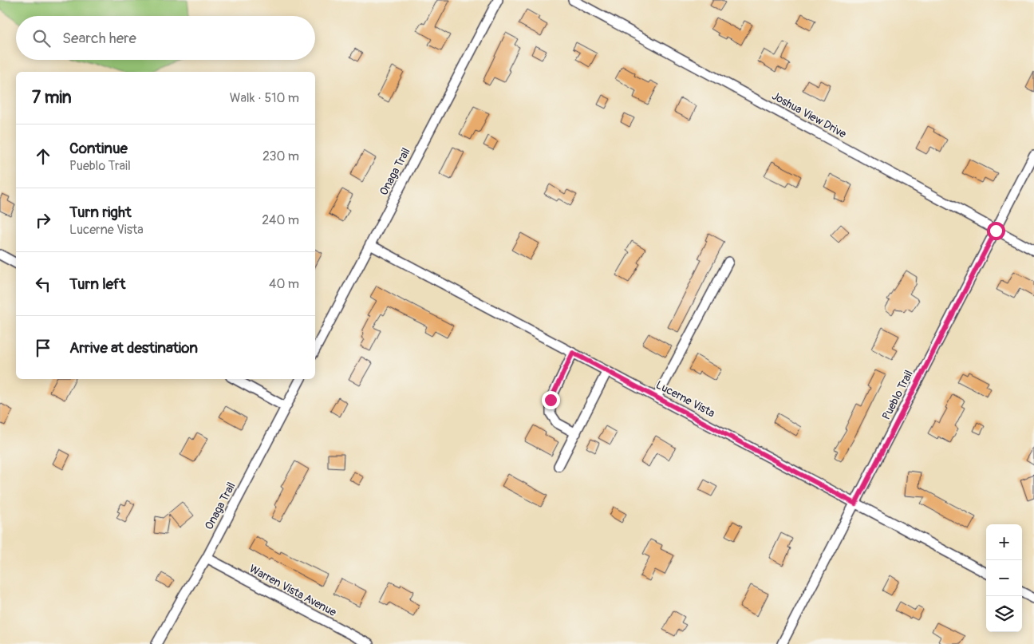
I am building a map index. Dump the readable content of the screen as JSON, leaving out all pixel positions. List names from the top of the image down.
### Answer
{
  "streets": {
    "street": [
      "Joshua View Drive",
      "Onaga Trail",
      "Pueblo Trail",
      "Lucerne Vista",
      "Warren Vista Avenue"
    ]
  },
  "crossings": [
    ["Joshua View Drive", "Pueblo Trail"],
    ["Onaga Trail", "Lucerne Vista"],
    ["Onaga Trail", "Warren Vista Avenue"],
    ["Pueblo Trail", "Lucerne Vista"]
  ],
  "page": {
    "search": "Search here",
    "heading": ["7 min", "Walk · 510 m"],
    "list": [
      ["Continue", "Pueblo Trail", "230 m"],
      ["Turn right", "Lucerne Vista", "240 m"],
      ["Turn left", "40 m"],
      "Arrive at destination"
    ],
    "map_buttons": ["+", "−"]
  }
}
